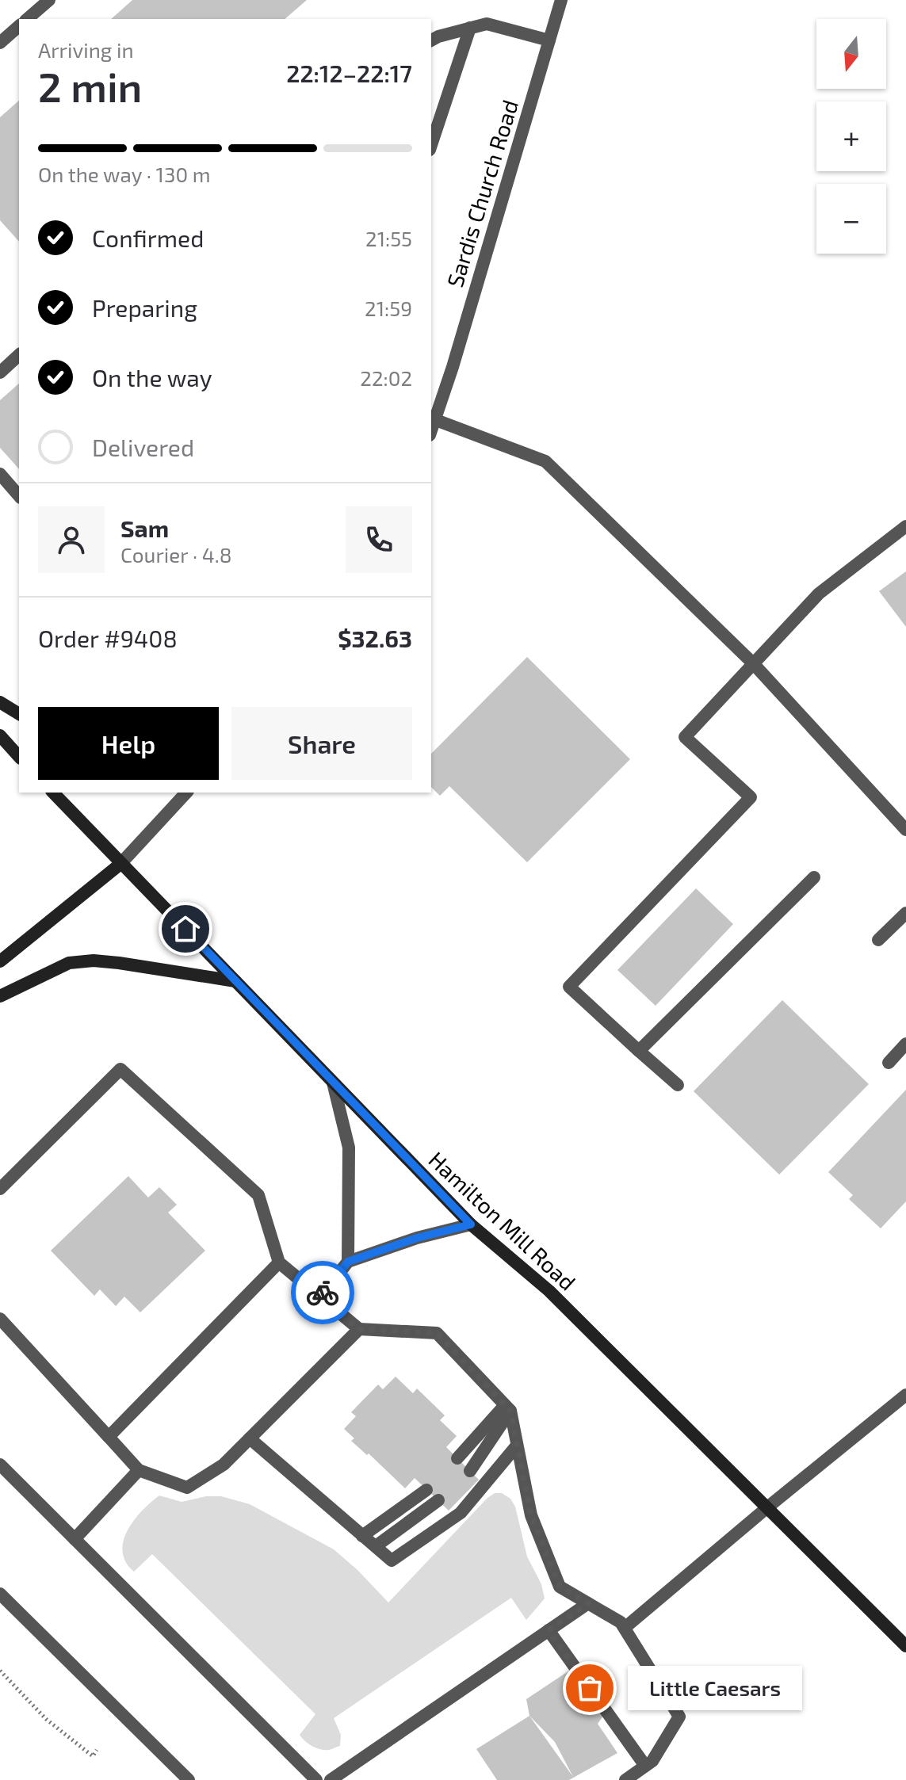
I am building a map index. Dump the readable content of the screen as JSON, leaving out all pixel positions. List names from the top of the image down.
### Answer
{
  "streets": {
    "main road": ["Hamilton Mill Road"],
    "street": ["Sardis Church Road"]
  },
  "places": ["Little Caesars"],
  "north": "bottom",
  "page": {
    "map_buttons": ["+", "−"],
    "heading": ["2 min", "Arriving in", "22:12–22:17"],
    "panel": [
      "Sam",
      "Courier · 4.8",
      "Order #9408",
      "$32.63"
    ],
    "bar": "On the way · 130 m",
    "list": [
      ["Confirmed", "21:55"],
      ["Preparing", "21:59"],
      ["On the way", "22:02"],
      "Delivered"
    ],
    "buttons": ["Help", "Share"],
    "bubble": "Little Caesars"
  }
}
